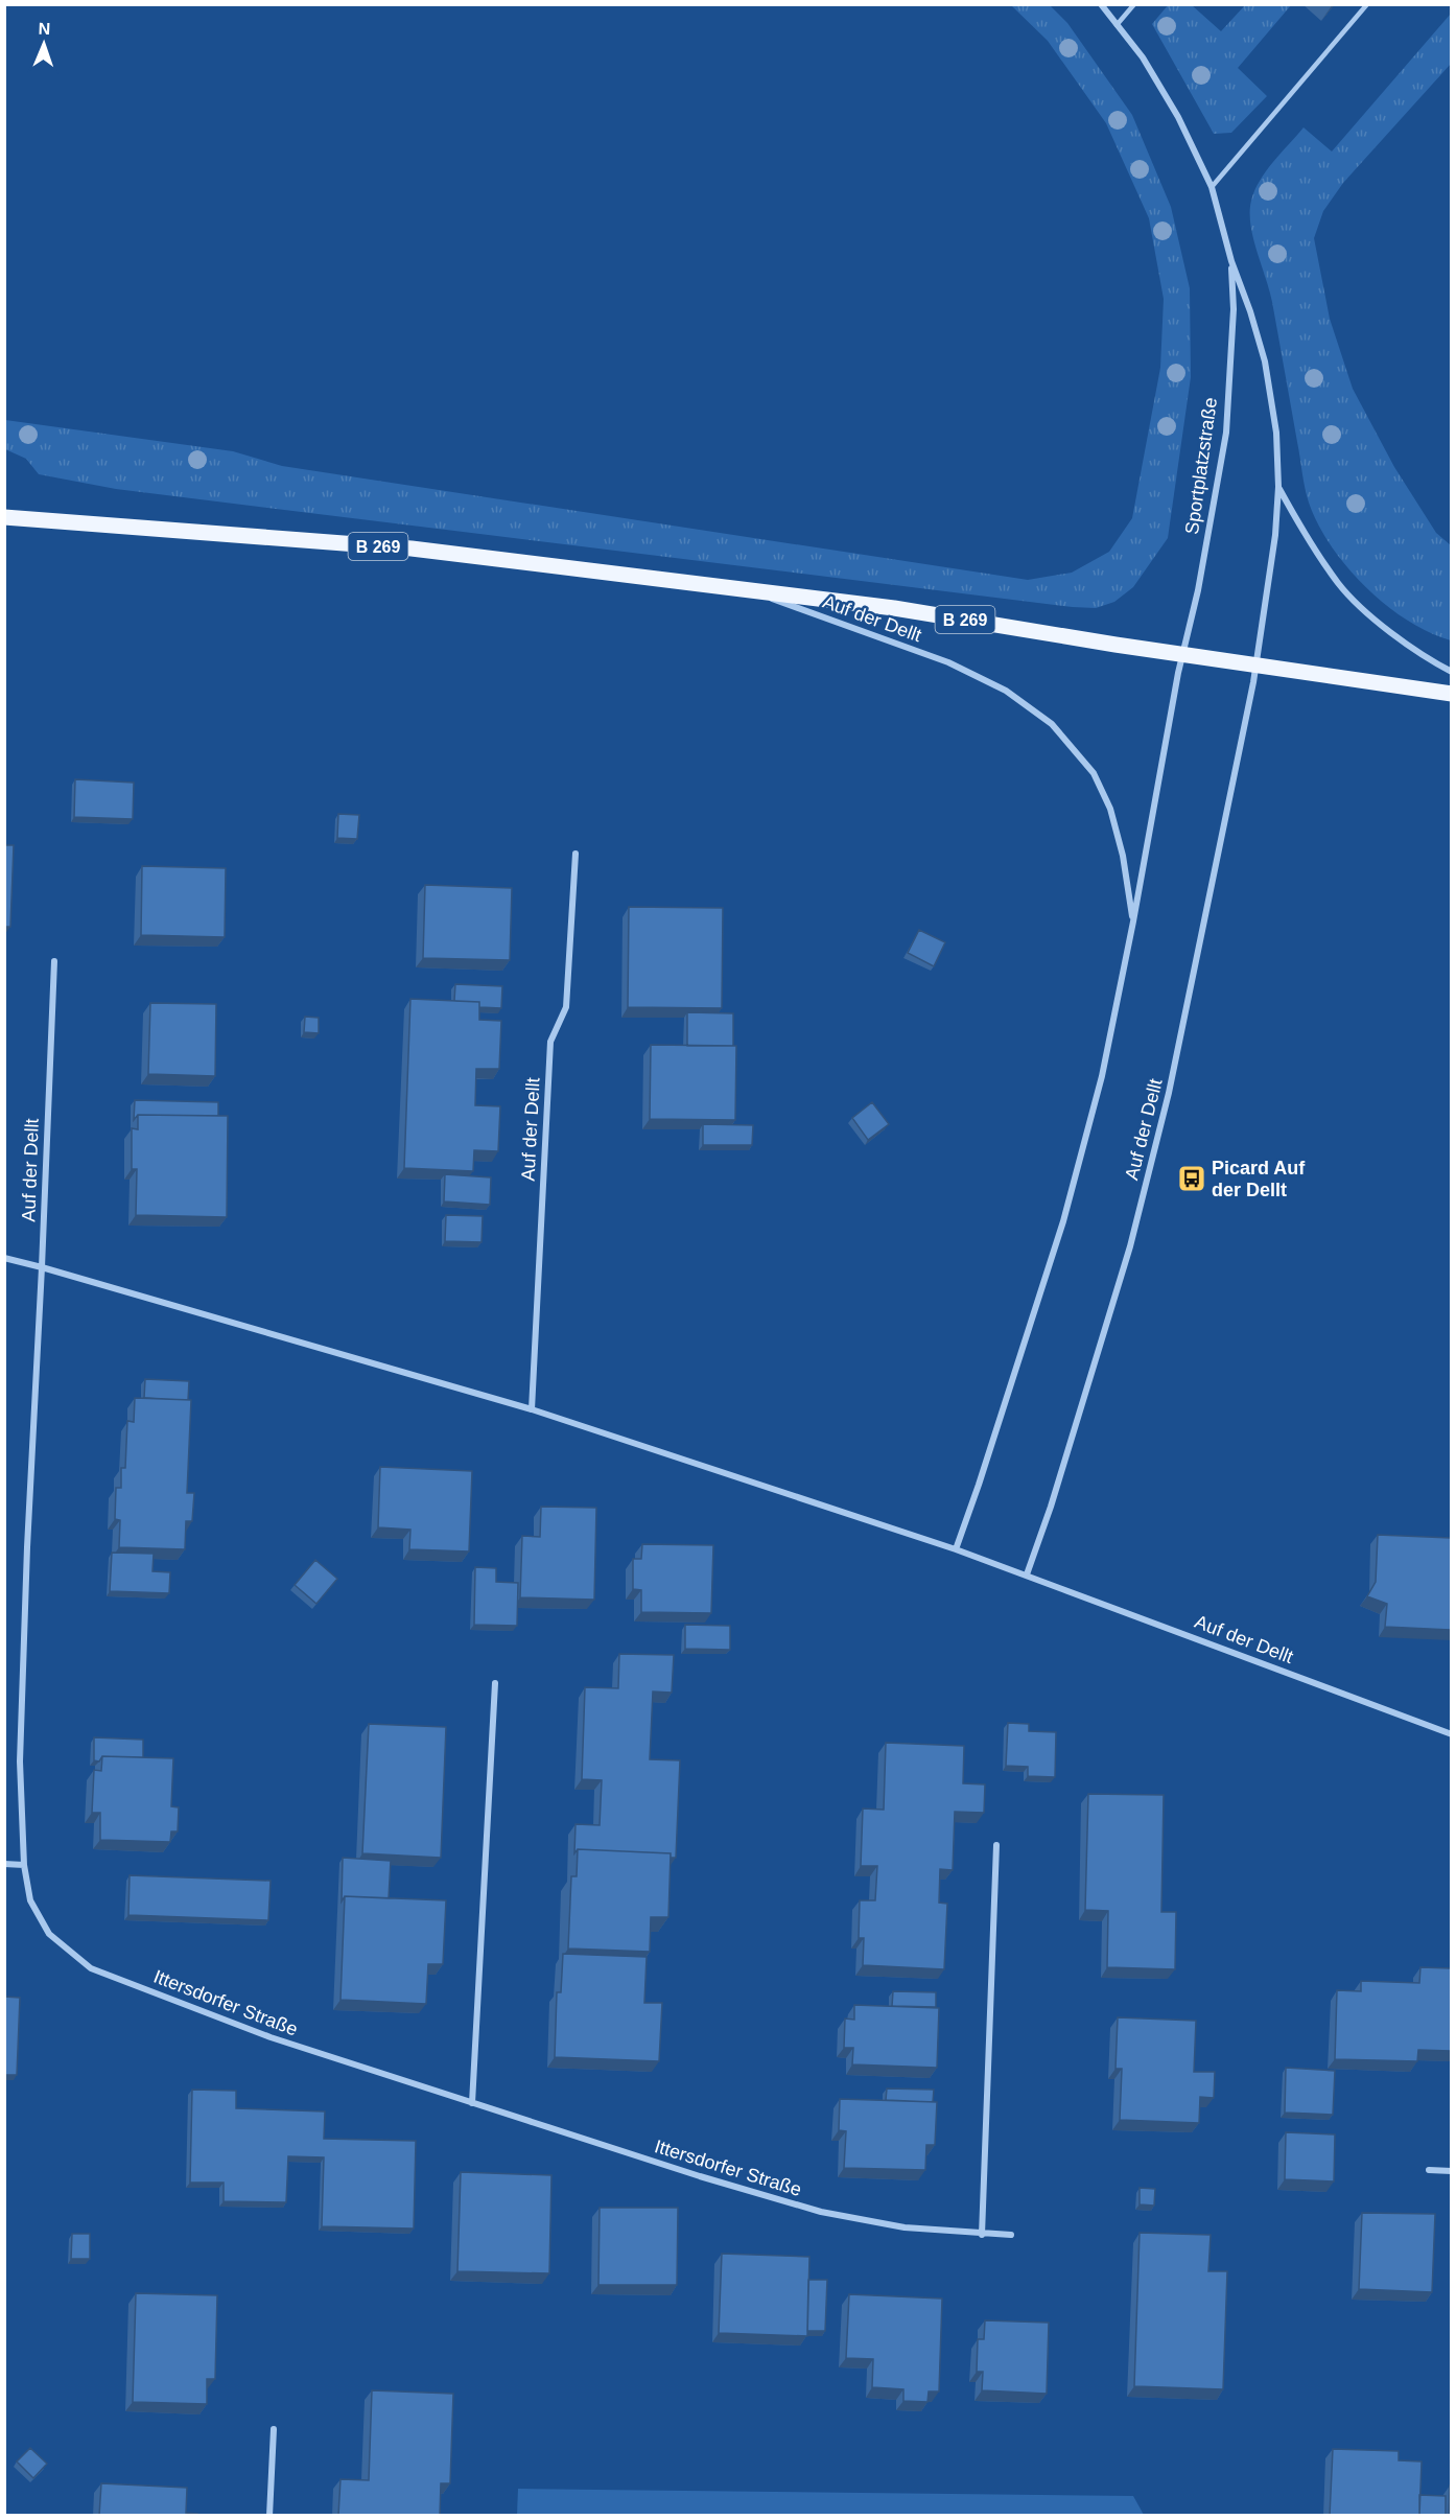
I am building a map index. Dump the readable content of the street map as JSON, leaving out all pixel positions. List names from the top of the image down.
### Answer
{
  "streets": {
    "main road": ["B 269"],
    "street": ["Sportplatzstraße", "Auf der Dellt", "Ittersdorfer Straße"]
  },
  "crossings": [
    ["Sportplatzstraße", "B 269"],
    ["Sportplatzstraße", "Auf der Dellt"],
    ["B 269", "Auf der Dellt"],
    ["Auf der Dellt", "Ittersdorfer Straße"]
  ],
  "places": {
    "bus stop": ["Picard Auf der Dellt"]
  },
  "north": "top"
}
